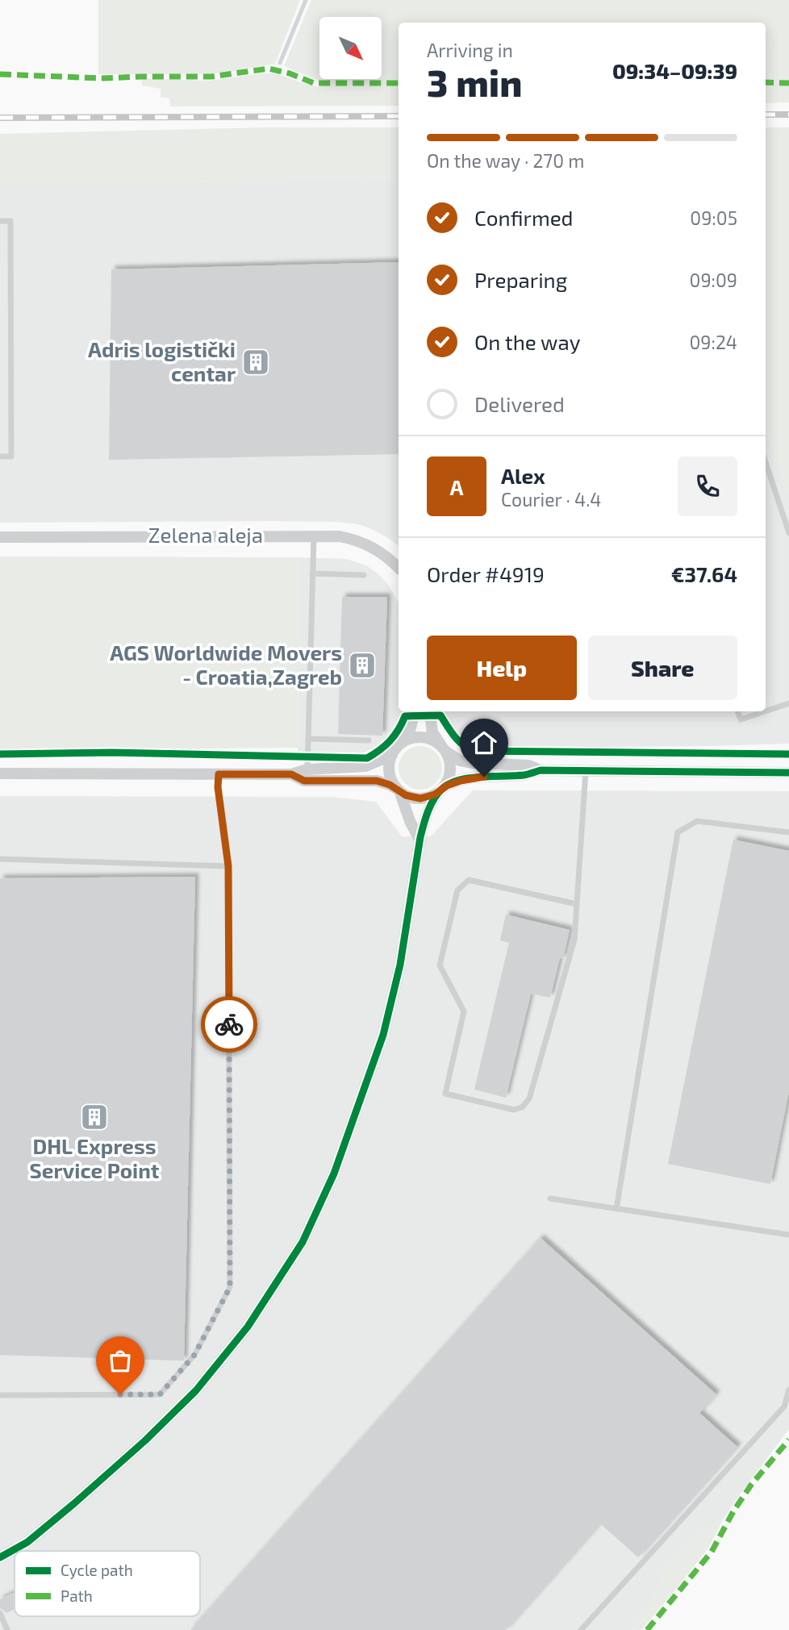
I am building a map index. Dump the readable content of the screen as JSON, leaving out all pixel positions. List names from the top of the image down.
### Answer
{
  "streets": {
    "street": ["Zelena aleja"]
  },
  "places": {
    "building": ["Adris logistički centar", "AGS Worldwide Movers - Croatia,Zagreb", "DHL Express Service Point"]
  },
  "legend": ["Cycle path", "Path"],
  "north": "bottom right",
  "page": {
    "heading": ["3 min", "Arriving in", "09:34–09:39"],
    "panel": [
      "Alex",
      "Courier · 4.4",
      "Order #4919",
      "€37.64"
    ],
    "bar": "On the way · 270 m",
    "list": [
      ["Confirmed", "09:05"],
      ["Preparing", "09:09"],
      ["On the way", "09:24"],
      "Delivered"
    ],
    "round": "A",
    "buttons": ["Help", "Share"]
  }
}
